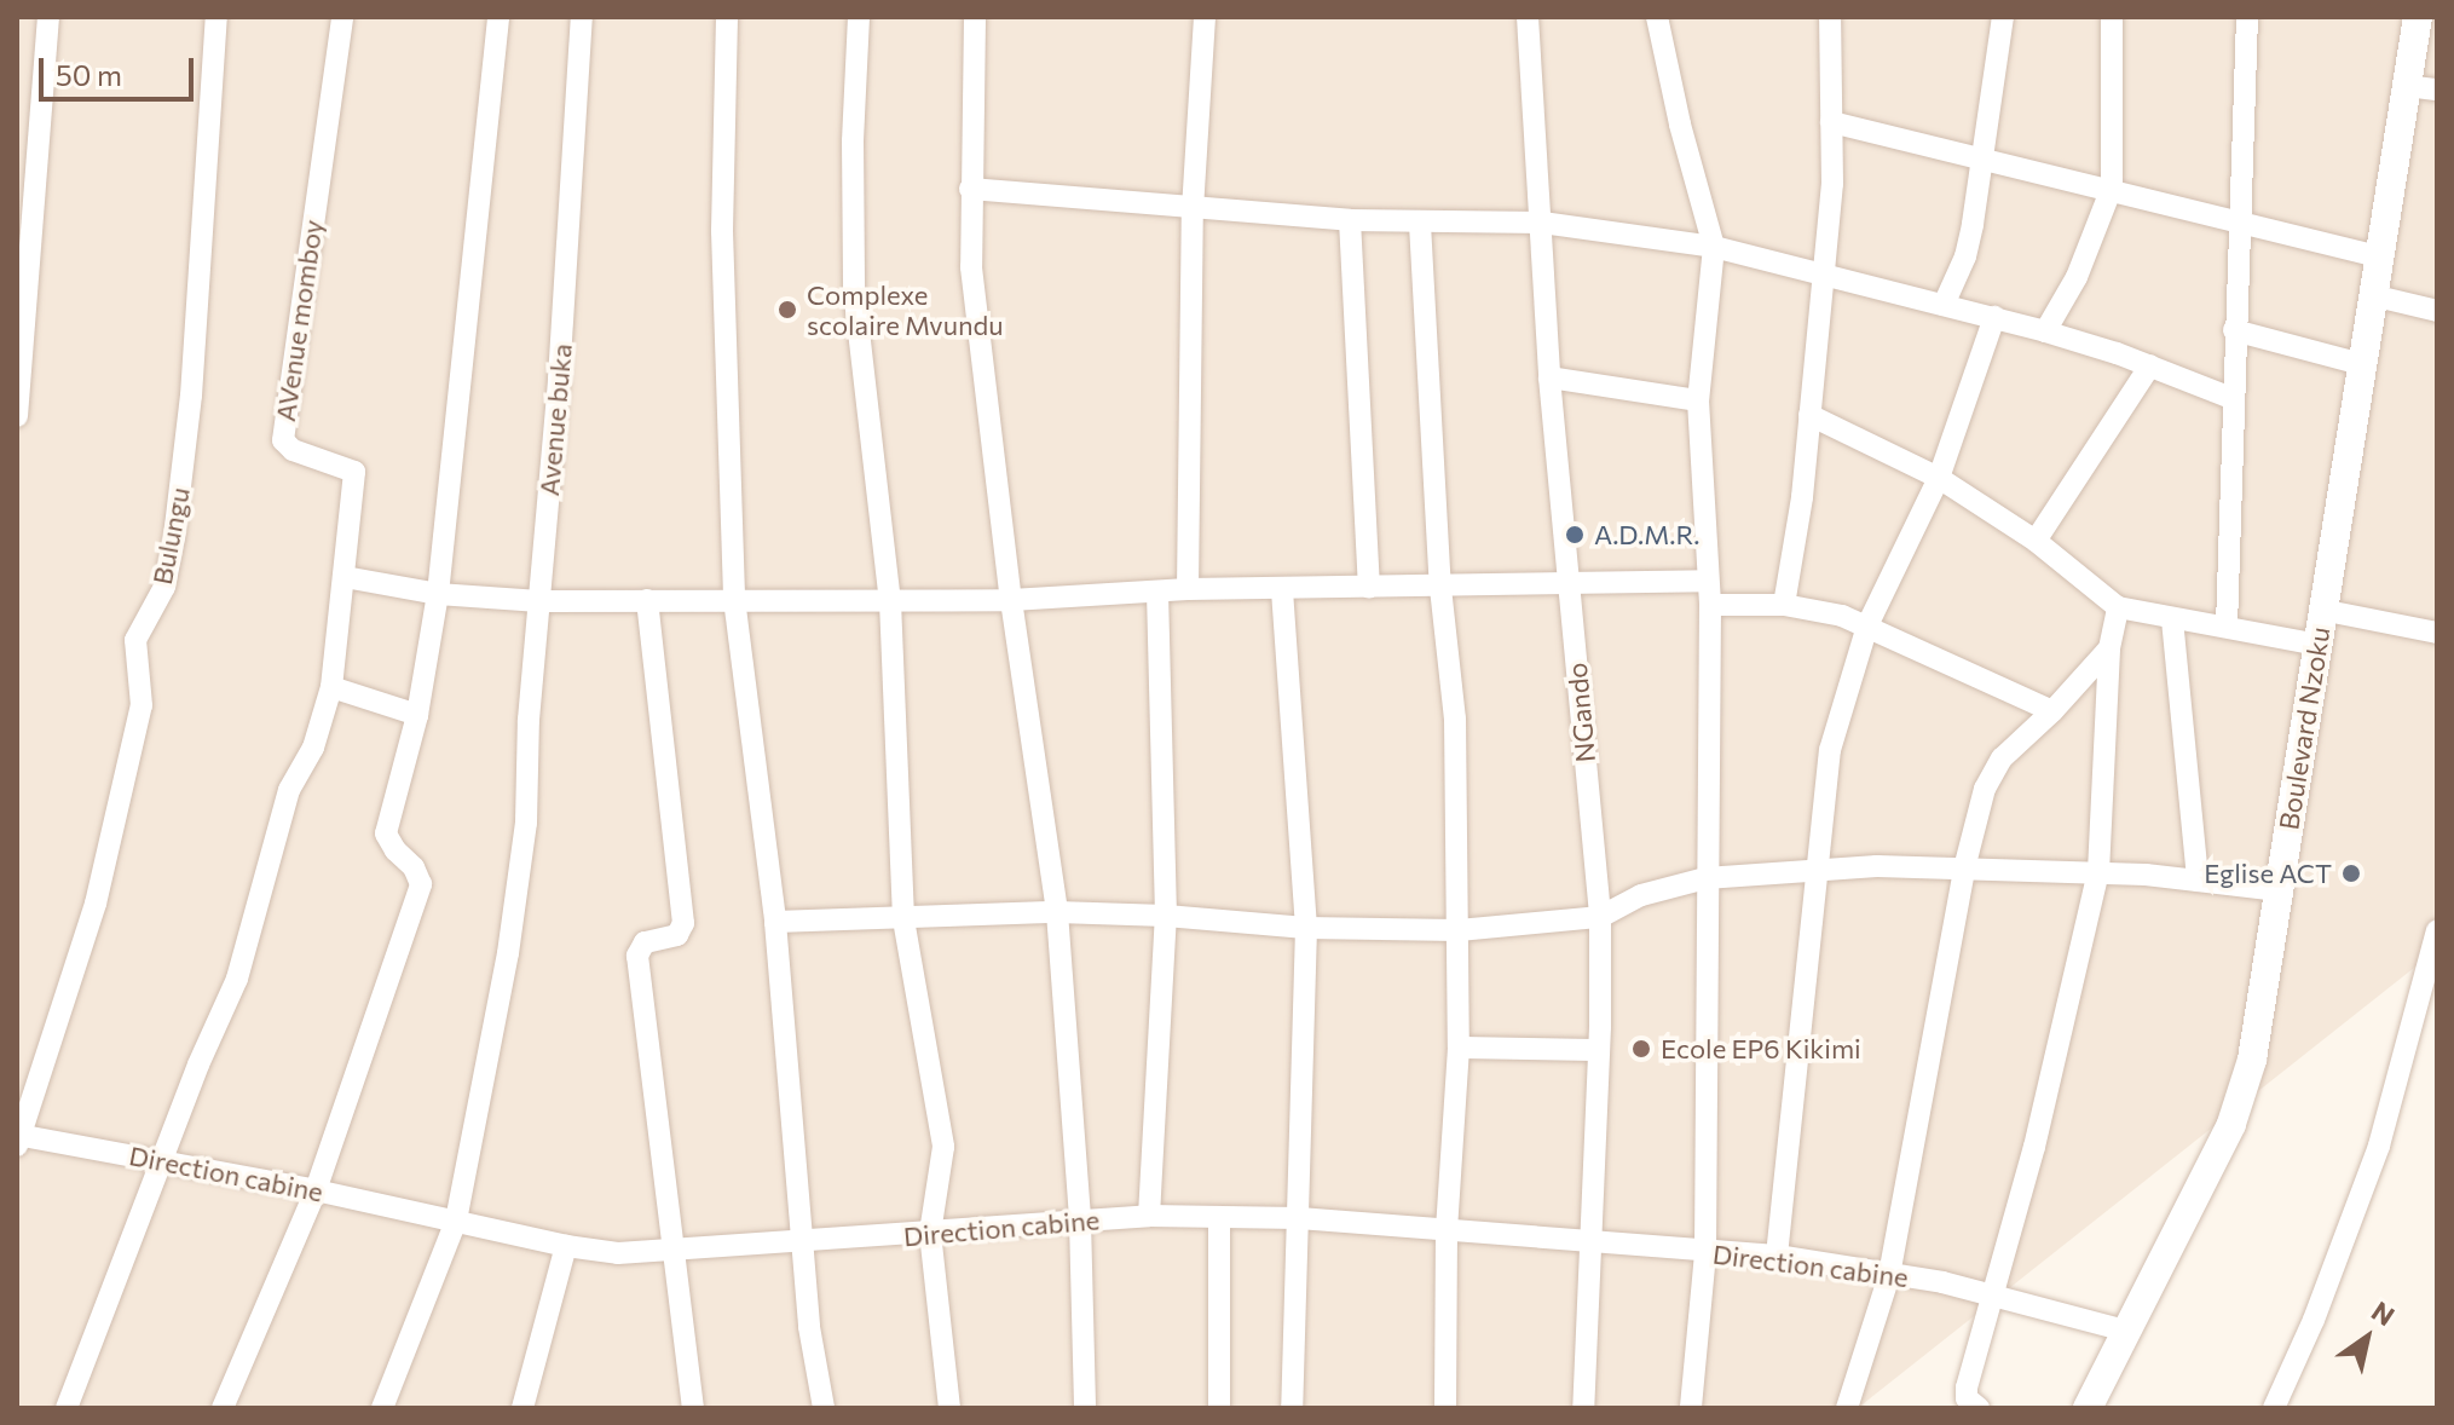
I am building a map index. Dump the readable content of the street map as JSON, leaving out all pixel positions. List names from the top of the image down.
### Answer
{
  "streets": {
    "street": [
      "AVenue momboy",
      "Avenue buka",
      "Bulungu",
      "NGando",
      "Boulevard Nzoku",
      "Direction cabine"
    ]
  },
  "crossings": [
    ["Avenue buka", "Direction cabine"],
    ["Bulungu", "Direction cabine"],
    ["NGando", "Direction cabine"],
    ["Boulevard Nzoku", "Direction cabine"]
  ],
  "places": [
    "Complexe scolaire Mvundu",
    "A.D.M.R.",
    "Eglise ACT",
    "Ecole EP6 Kikimi"
  ],
  "scale_bar": "50 m",
  "north": "top right"
}
